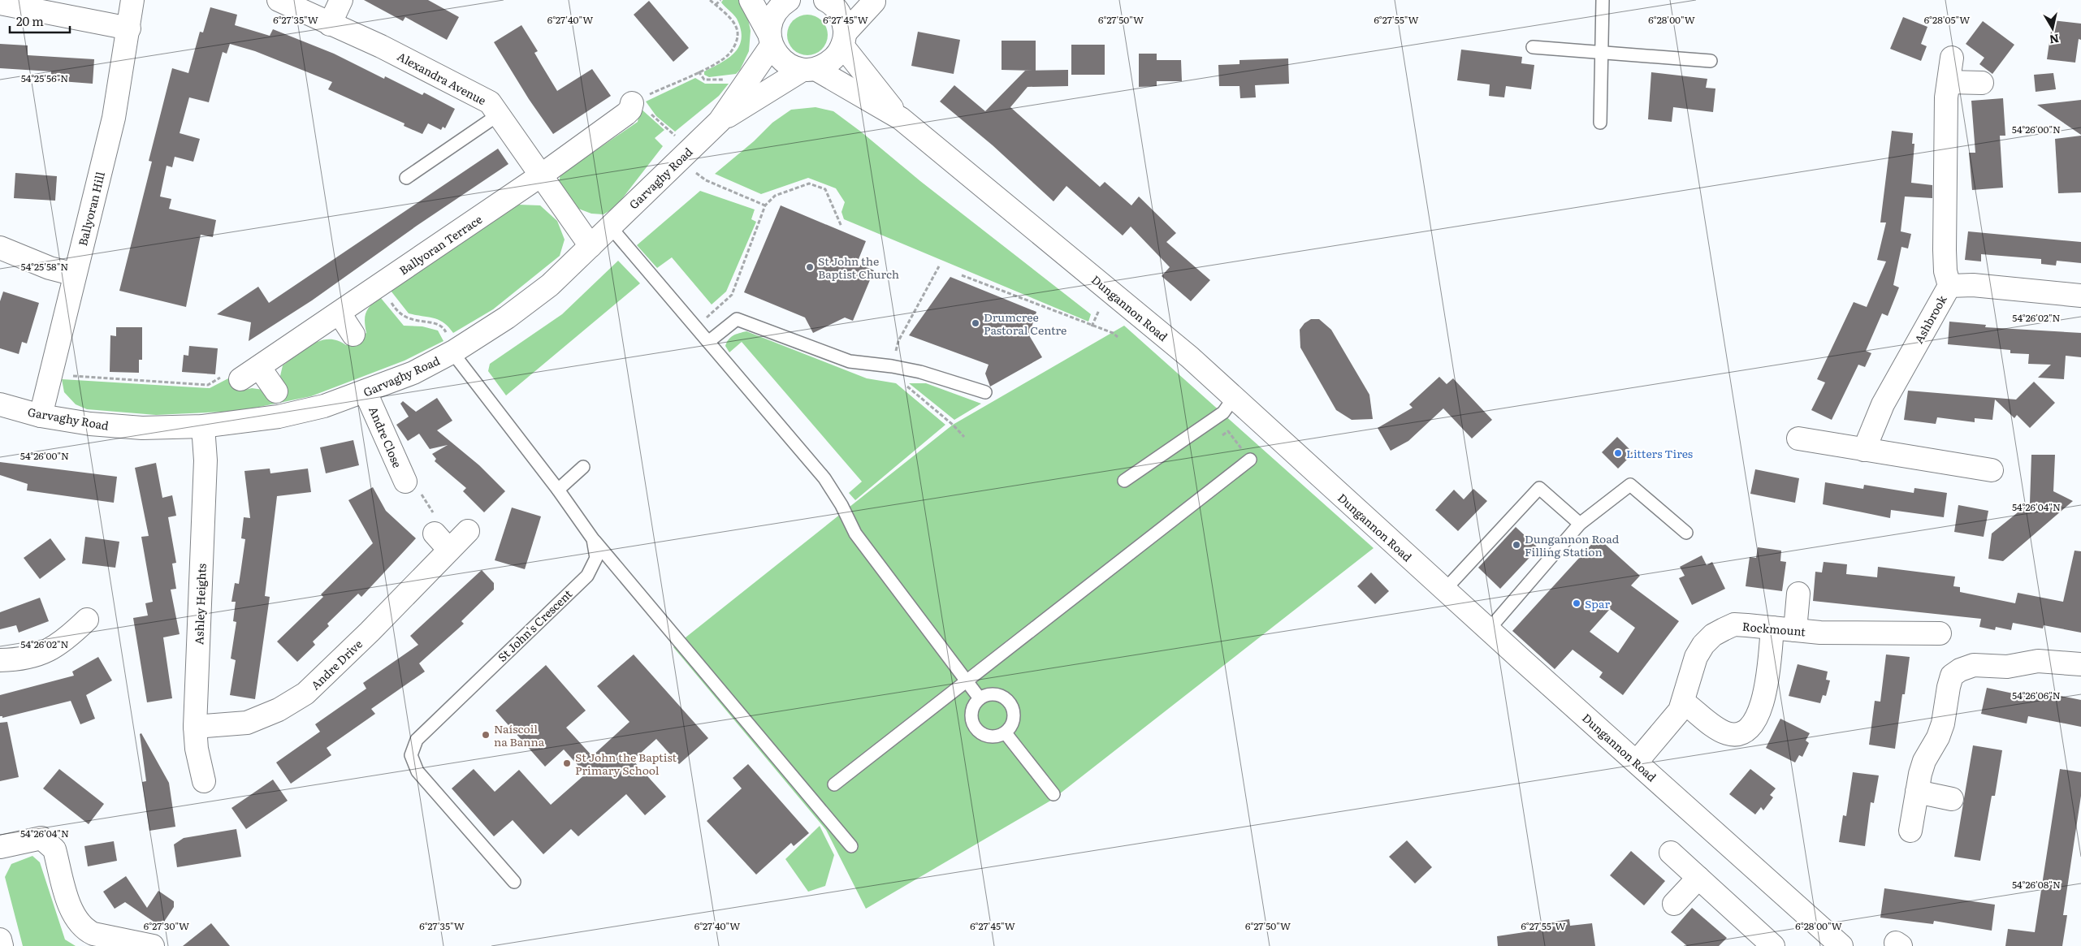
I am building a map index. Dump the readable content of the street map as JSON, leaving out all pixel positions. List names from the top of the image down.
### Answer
{
  "streets": {
    "street": [
      "Alexandra Avenue",
      "Garvaghy Road",
      "Ballyoran Hill",
      "Ballyoran Terrace",
      "Dungannon Road",
      "Ashbrook",
      "Andre Close",
      "Ashley Heights",
      "Rockmount",
      "Andre Drive"
    ],
    "lane": ["St John's Crescent"]
  },
  "crossings": [
    ["Alexandra Avenue", "Garvaghy Road"],
    ["Alexandra Avenue", "Ballyoran Terrace"],
    ["Garvaghy Road", "Ballyoran Hill"],
    ["Garvaghy Road", "Dungannon Road"],
    ["Garvaghy Road", "Andre Close"],
    ["Garvaghy Road", "Ashley Heights"],
    ["Garvaghy Road", "St John's Crescent"],
    ["Dungannon Road", "Rockmount"],
    ["Ashley Heights", "Andre Drive"]
  ],
  "places": [
    "St John the Baptist Church",
    "Drumcree Pastoral Centre",
    "Litters Tires",
    "Dungannon Road Filling Station",
    "Spar",
    "Naíscoil na Banna",
    "St John the Baptist Primary School"
  ],
  "scale_bar": "20 m",
  "north": "bottom",
  "coordinates": [
    "6°27'35\"W",
    "6°27'40\"W",
    "6°27'50\"W",
    "6°27'55\"W",
    "6°28'00\"W",
    "6°28'05\"W",
    "6°27'45\"W",
    "54°25'56\"N",
    "54°26'00\"N",
    "54°25'58\"N",
    "54°26'02\"N",
    "54°26'04\"N",
    "54°26'06\"N",
    "54°26'08\"N",
    "6°27'30\"W"
  ]
}
